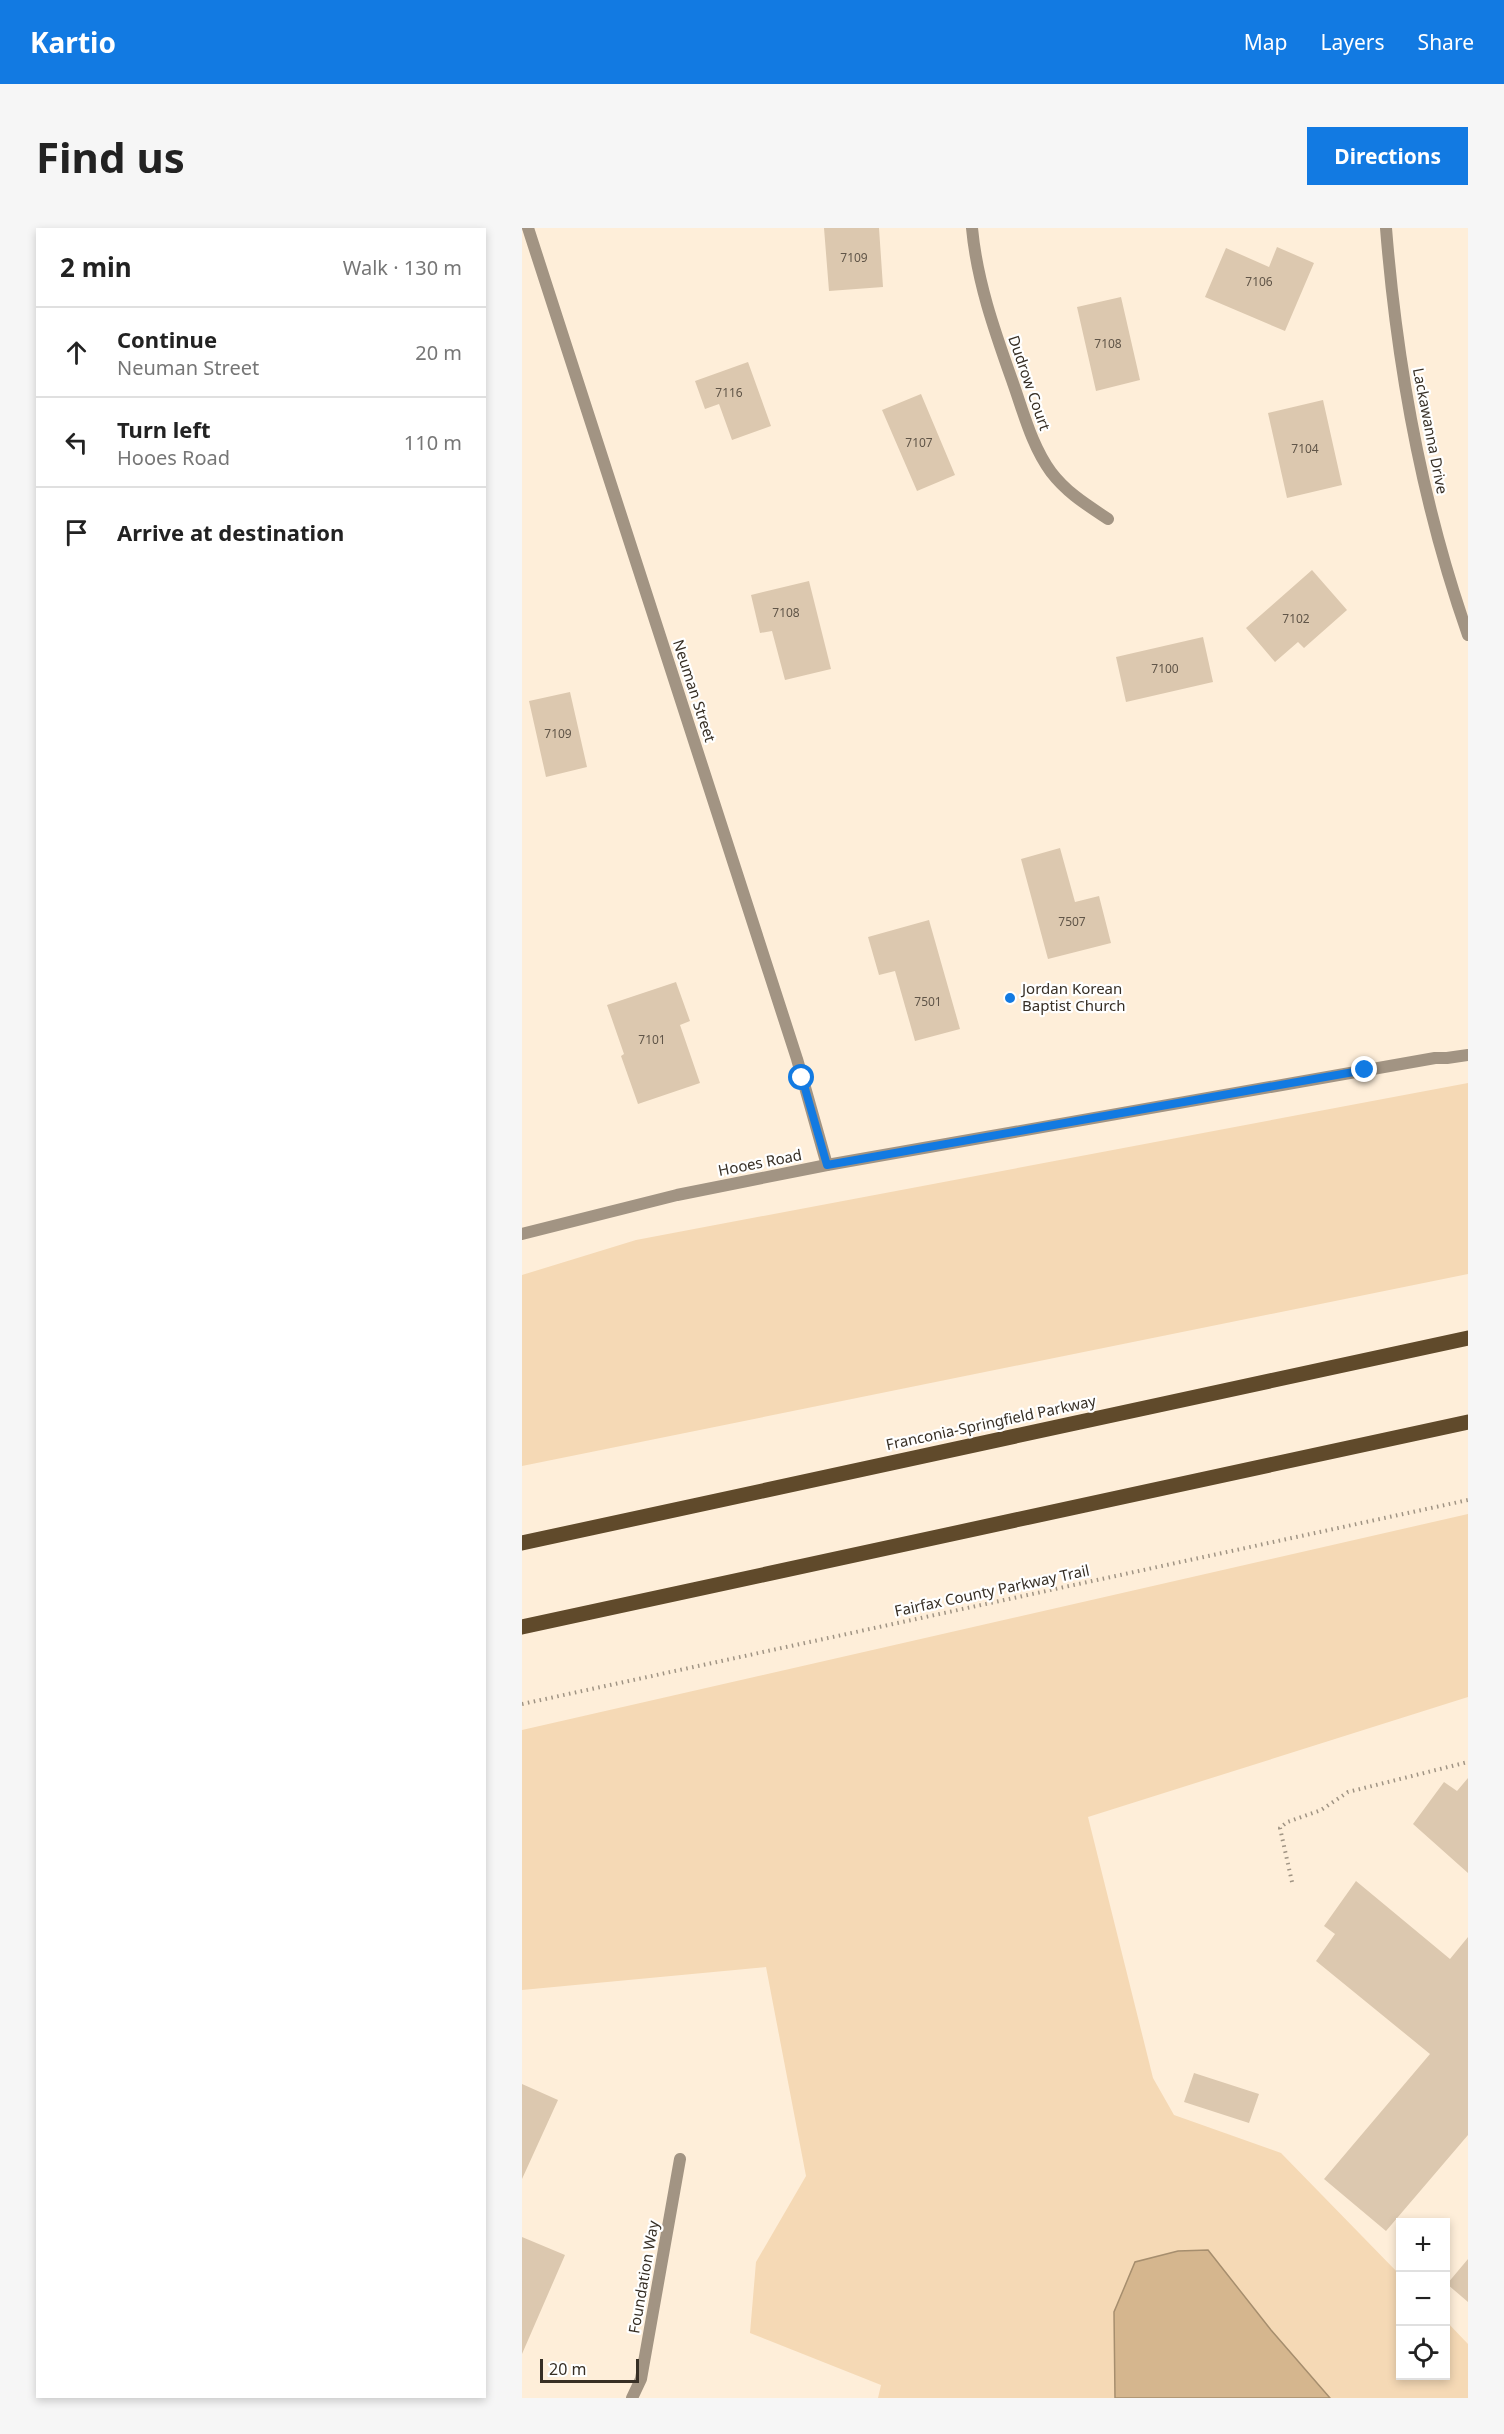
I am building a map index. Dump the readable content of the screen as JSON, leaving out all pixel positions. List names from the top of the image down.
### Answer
{
  "streets": {
    "main road": ["Franconia-Springfield Parkway"],
    "street": [
      "Dudrow Court",
      "Lackawanna Drive",
      "Neuman Street",
      "Hooes Road",
      "Foundation Way"
    ],
    "path": ["Fairfax County Parkway Trail"]
  },
  "crossings": [
    ["Neuman Street", "Hooes Road"]
  ],
  "places": ["Jordan Korean Baptist Church"],
  "house_numbers": [
    "7109",
    "7106",
    "7108",
    "7116",
    "7107",
    "7104",
    "7108",
    "7102",
    "7100",
    "7109",
    "7507",
    "7501",
    "7101"
  ],
  "scale_bar": "20 m",
  "page": {
    "header": "Kartio",
    "nav": ["Map", "Layers", "Share"],
    "buttons": "Directions",
    "title": "Find us",
    "heading": ["2 min", "Walk · 130 m"],
    "list": [
      ["Continue", "Neuman Street", "20 m"],
      ["Turn left", "Hooes Road", "110 m"],
      "Arrive at destination"
    ],
    "map_buttons": ["+", "−"],
    "scale": "20 m"
  }
}
